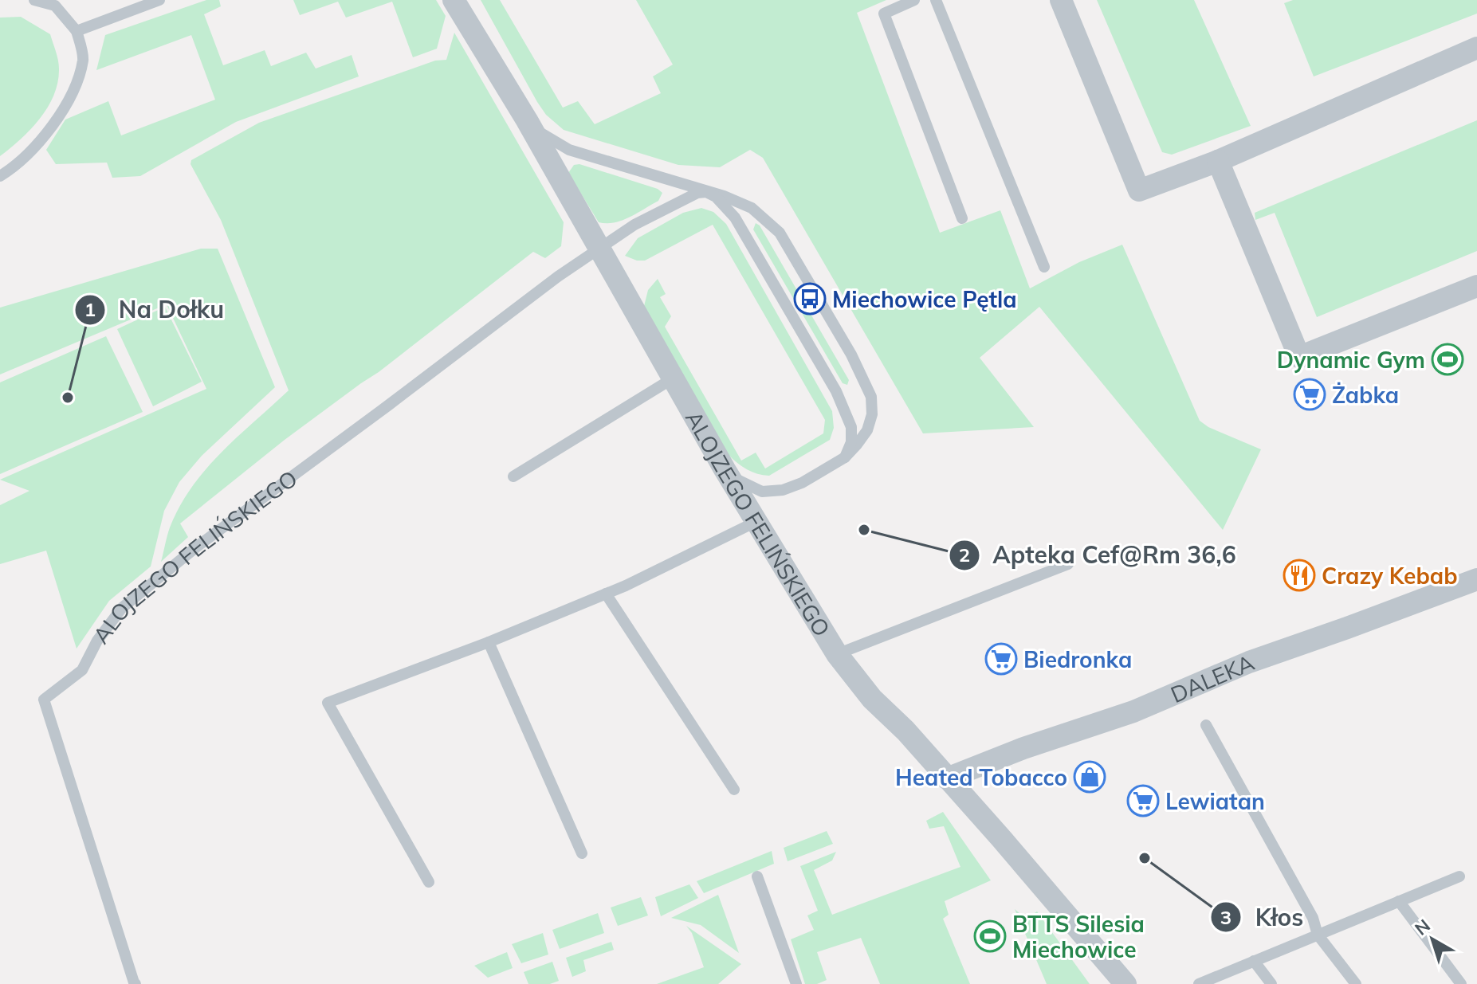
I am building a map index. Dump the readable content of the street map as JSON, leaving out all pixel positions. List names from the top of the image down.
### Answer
{
  "streets": {
    "street": ["ALOJZEGO FELIŃSKIEGO", "DALEKA"]
  },
  "crossings": [
    ["ALOJZEGO FELIŃSKIEGO", "DALEKA"]
  ],
  "places": {
    "bus stop": ["Miechowice Pętla"],
    "sports": ["Dynamic Gym", "BTTS Silesia Miechowice"],
    "supermarket": ["Żabka", "Biedronka", "Lewiatan"],
    "other": ["Na Dołku", "Apteka Cef@Rm 36,6", "Kłos"],
    "restaurant": ["Crazy Kebab"],
    "shop": ["Heated Tobacco"]
  },
  "north": "top left"
}
